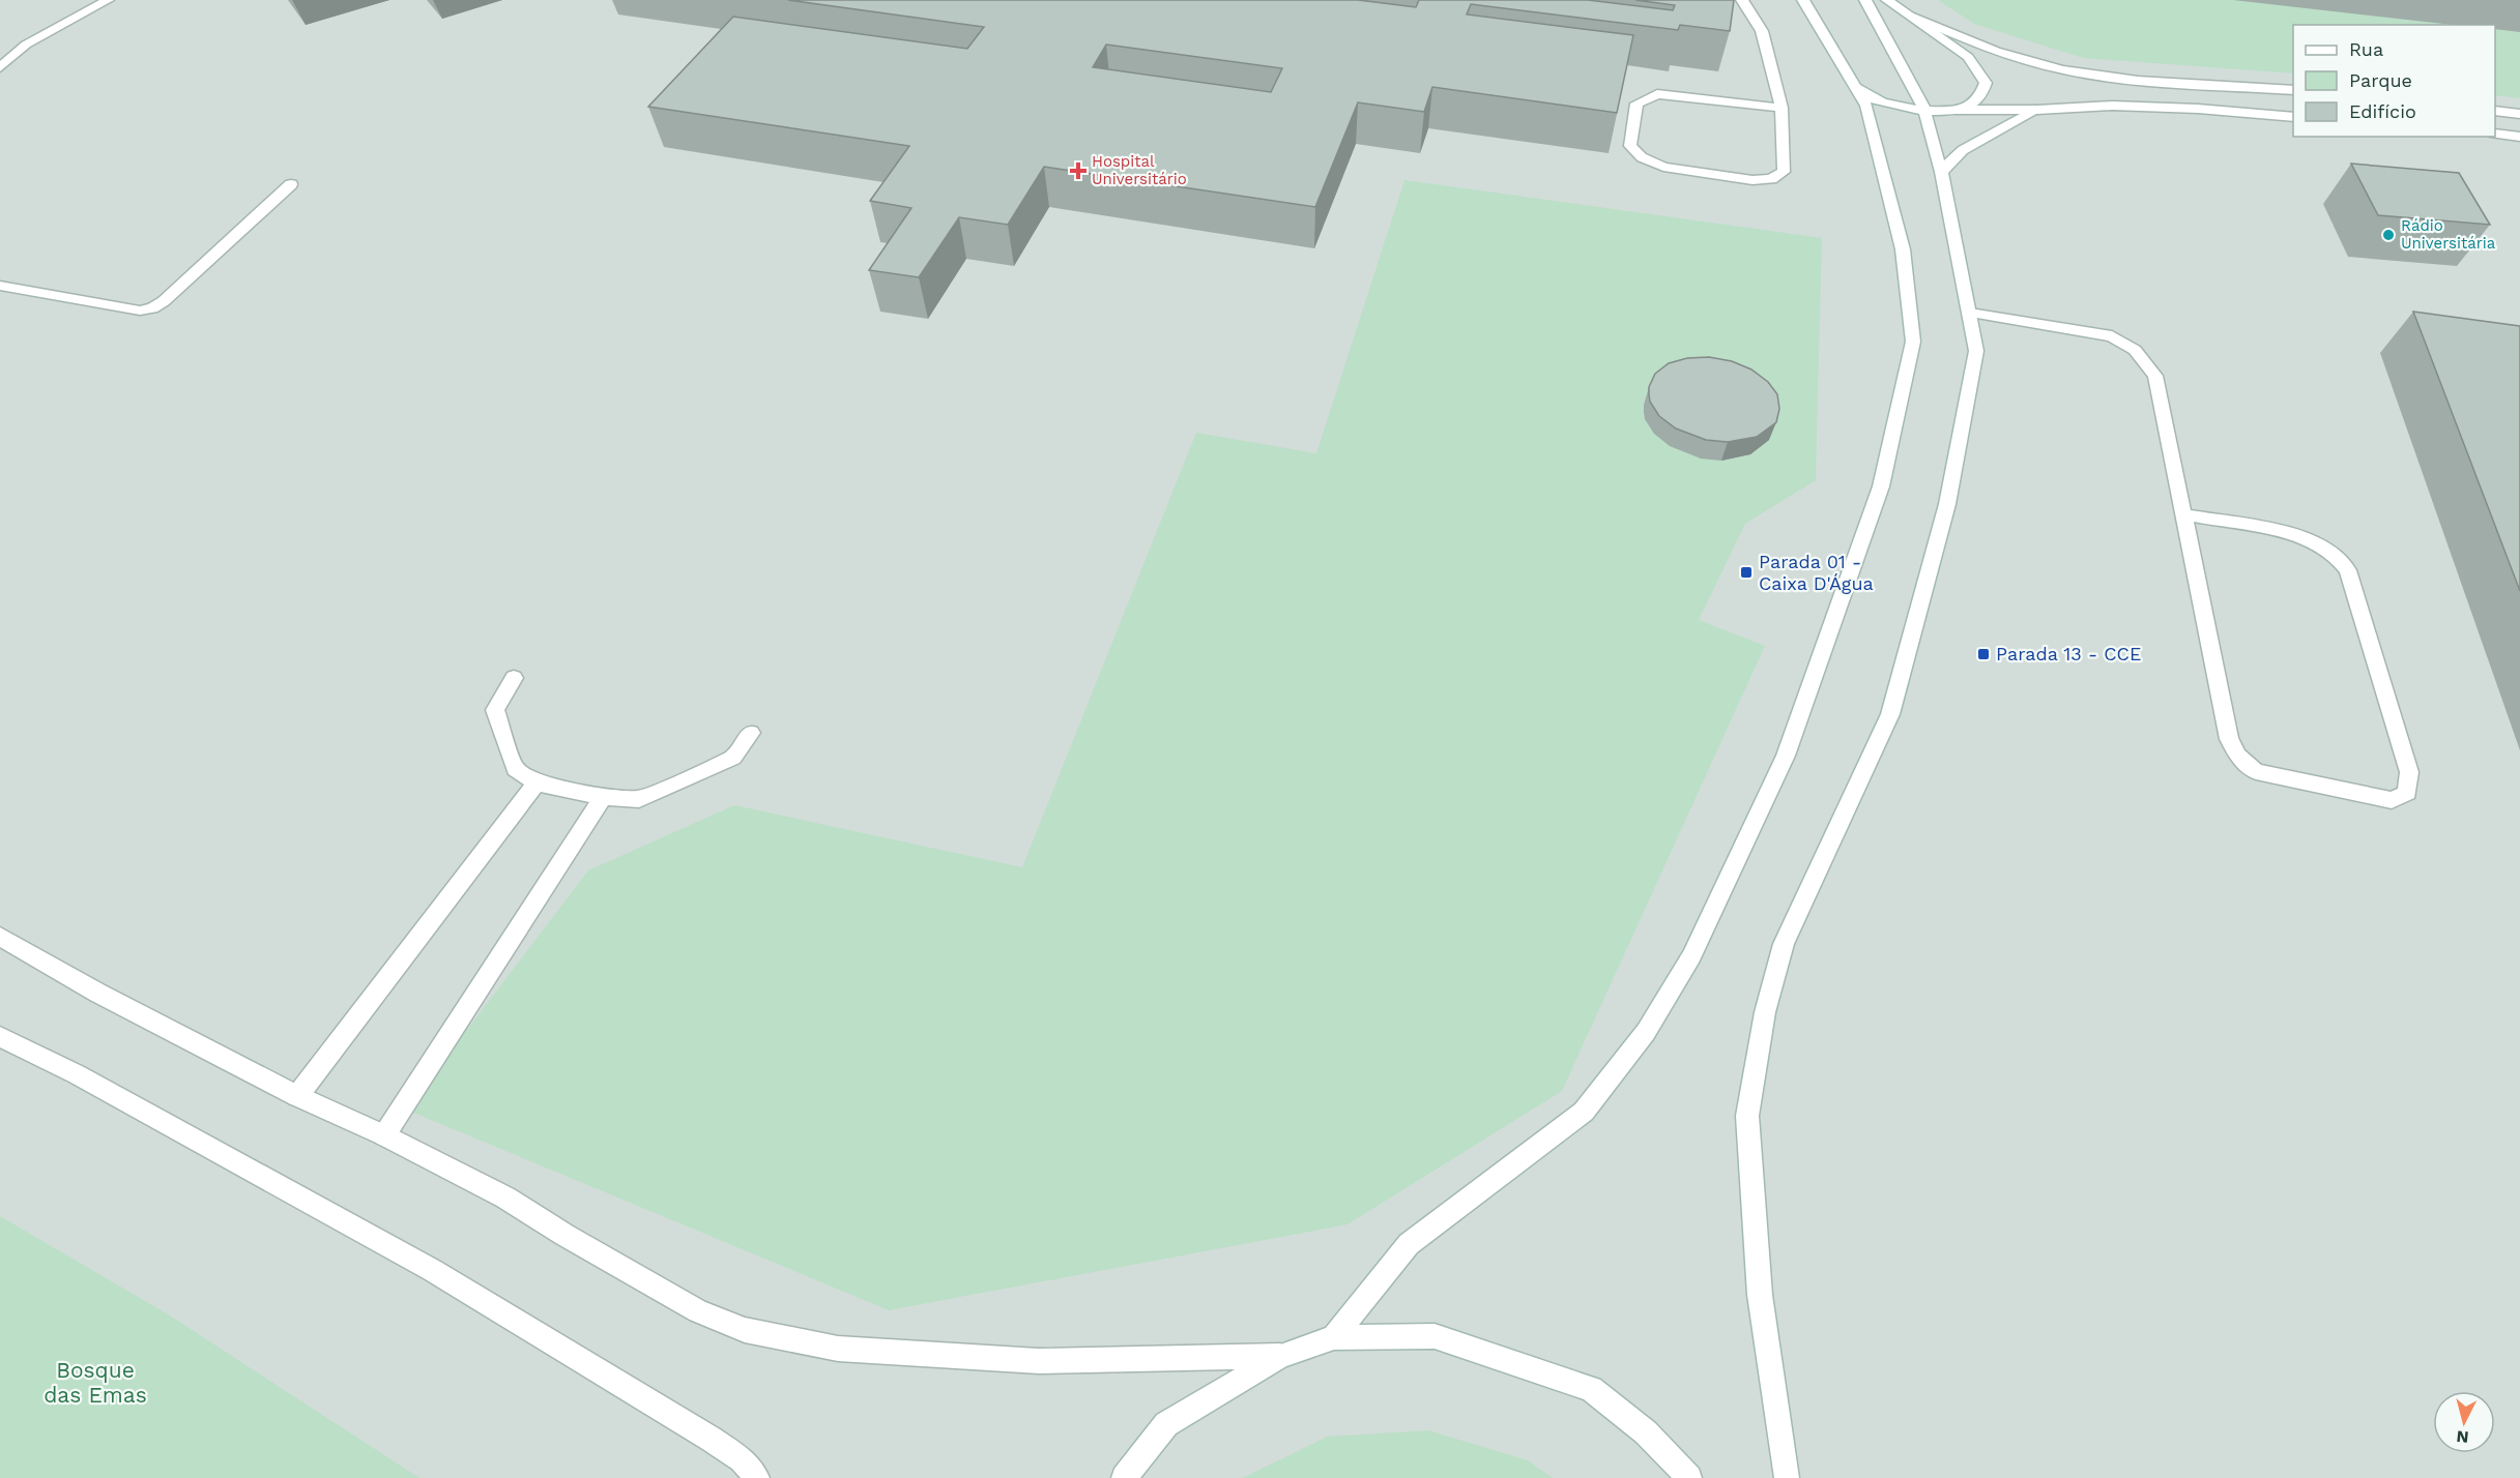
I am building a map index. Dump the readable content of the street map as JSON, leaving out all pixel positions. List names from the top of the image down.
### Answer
{
  "parks": ["Bosque das Emas"],
  "places": {
    "health": ["Hospital Universitário"],
    "other": ["Rádio Universitária"],
    "transit": ["Parada 01 - Caixa D'Água", "Parada 13 - CCE"]
  },
  "legend": ["Rua", "Parque", "Edifício"],
  "north": "bottom"
}
